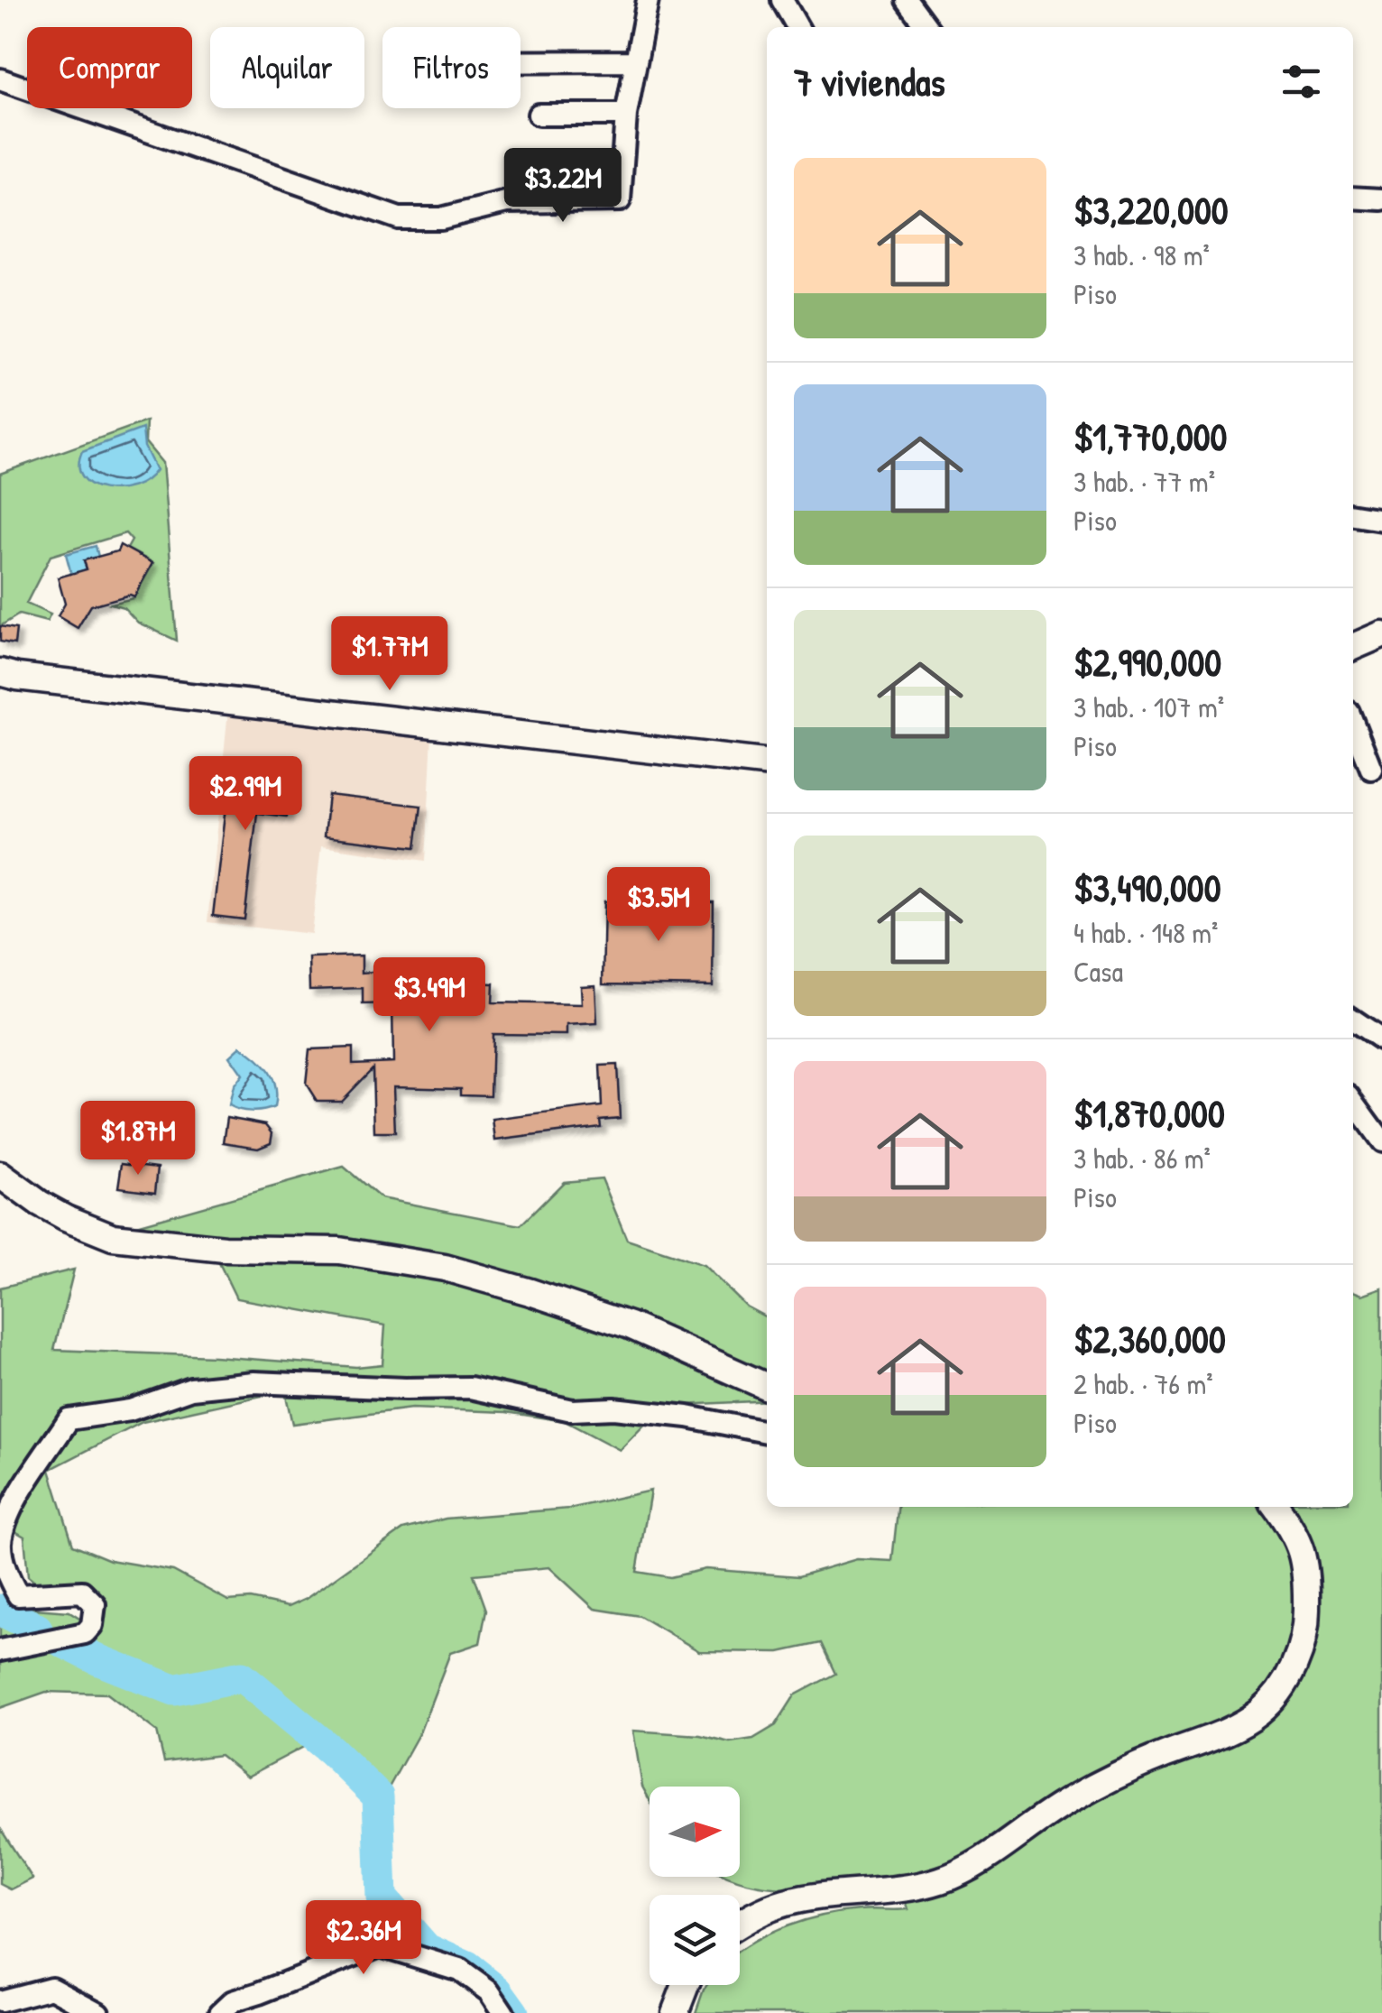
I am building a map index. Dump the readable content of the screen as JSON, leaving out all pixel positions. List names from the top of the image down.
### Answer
{
  "north": "right",
  "page": {
    "chip": ["Comprar", "Alquilar", "Filtros"],
    "heading": "7 viviendas",
    "list": [
      {
        "name": "$3,220,000",
        "note": "3 hab. · 98 m² · Piso"
      },
      {
        "name": "$1,770,000",
        "note": "3 hab. · 77 m² · Piso"
      },
      {
        "name": "$2,990,000",
        "note": "3 hab. · 107 m² · Piso"
      },
      {
        "name": "$3,490,000",
        "note": "4 hab. · 148 m² · Casa"
      },
      {
        "name": "$1,870,000",
        "note": "3 hab. · 86 m² · Piso"
      },
      {
        "name": "$2,360,000",
        "note": "2 hab. · 76 m² · Piso"
      }
    ],
    "price": [
      "$3.22M",
      "$1.77M",
      "$2.99M",
      "$3.5M",
      "$3.49M",
      "$1.87M",
      "$2.36M"
    ]
  }
}
